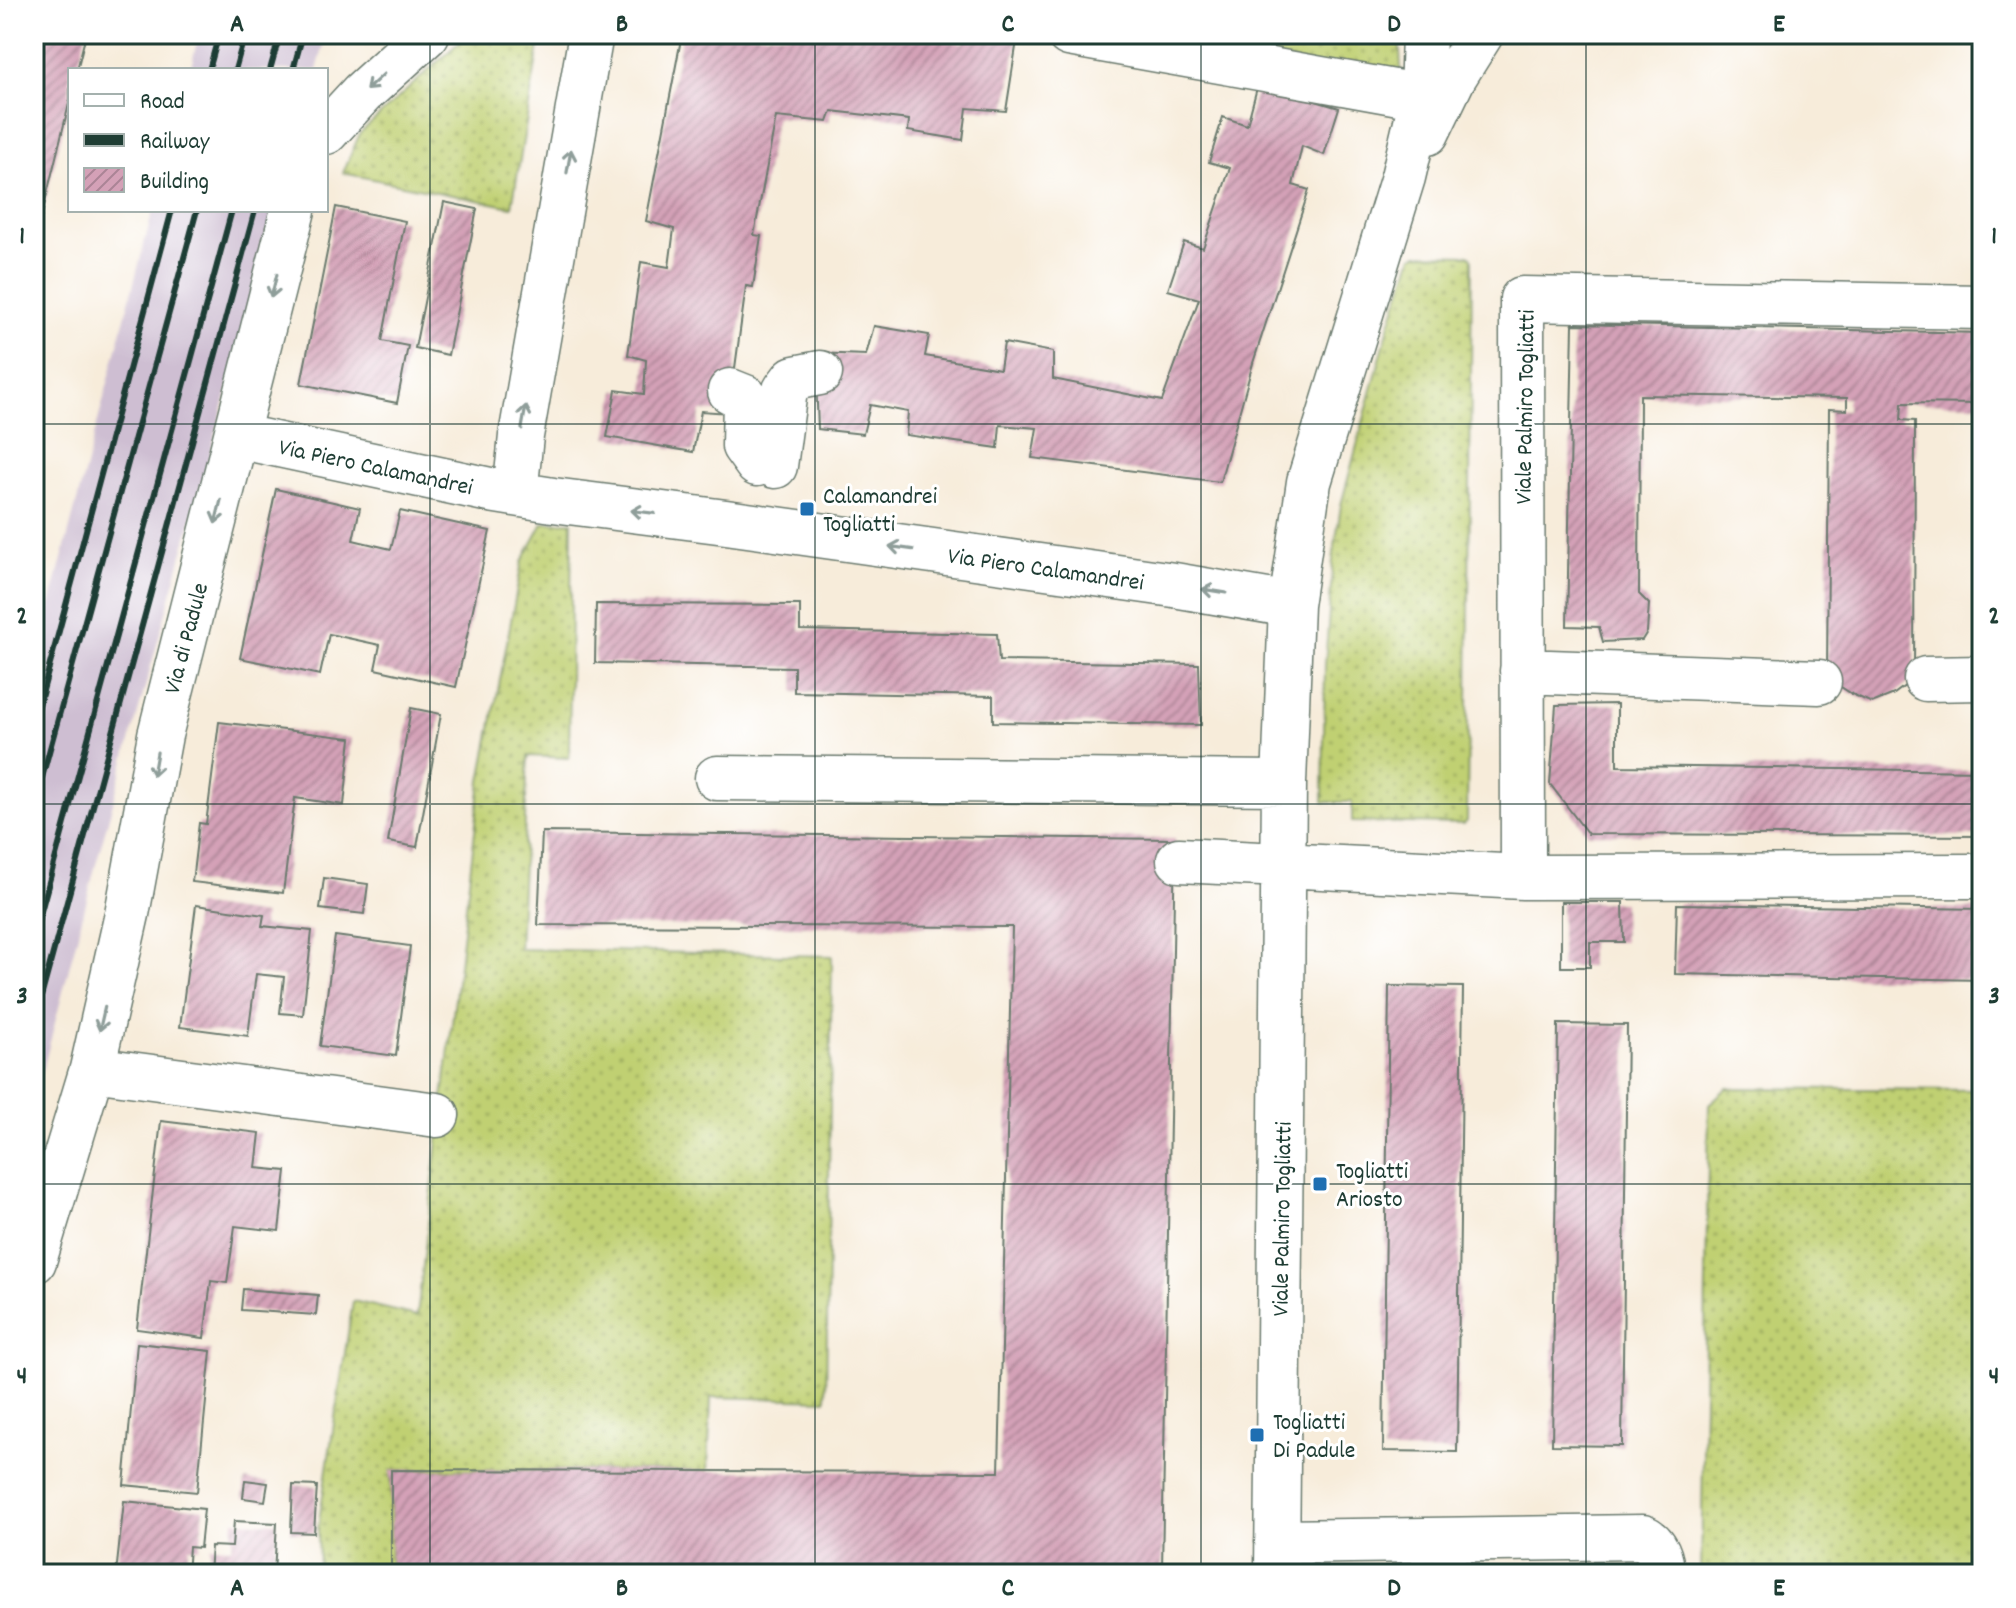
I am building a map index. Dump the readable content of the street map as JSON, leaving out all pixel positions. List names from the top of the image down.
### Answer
{
  "streets": {
    "street": ["Viale Palmiro Togliatti", "Via Piero Calamandrei", "Via di Padule"]
  },
  "crossings": [
    ["Viale Palmiro Togliatti", "Via Piero Calamandrei"],
    ["Via Piero Calamandrei", "Via di Padule"]
  ],
  "one_way": ["Via di Padule"],
  "places": {
    "transit": ["Calamandrei Togliatti", "Togliatti Ariosto", "Togliatti Di Padule"]
  },
  "legend": ["Road", "Railway", "Building"],
  "grid": {
    "columns": [
      "A",
      "B",
      "C",
      "D",
      "E"
    ],
    "rows": [
      "1",
      "2",
      "3",
      "4"
    ]
  }
}
